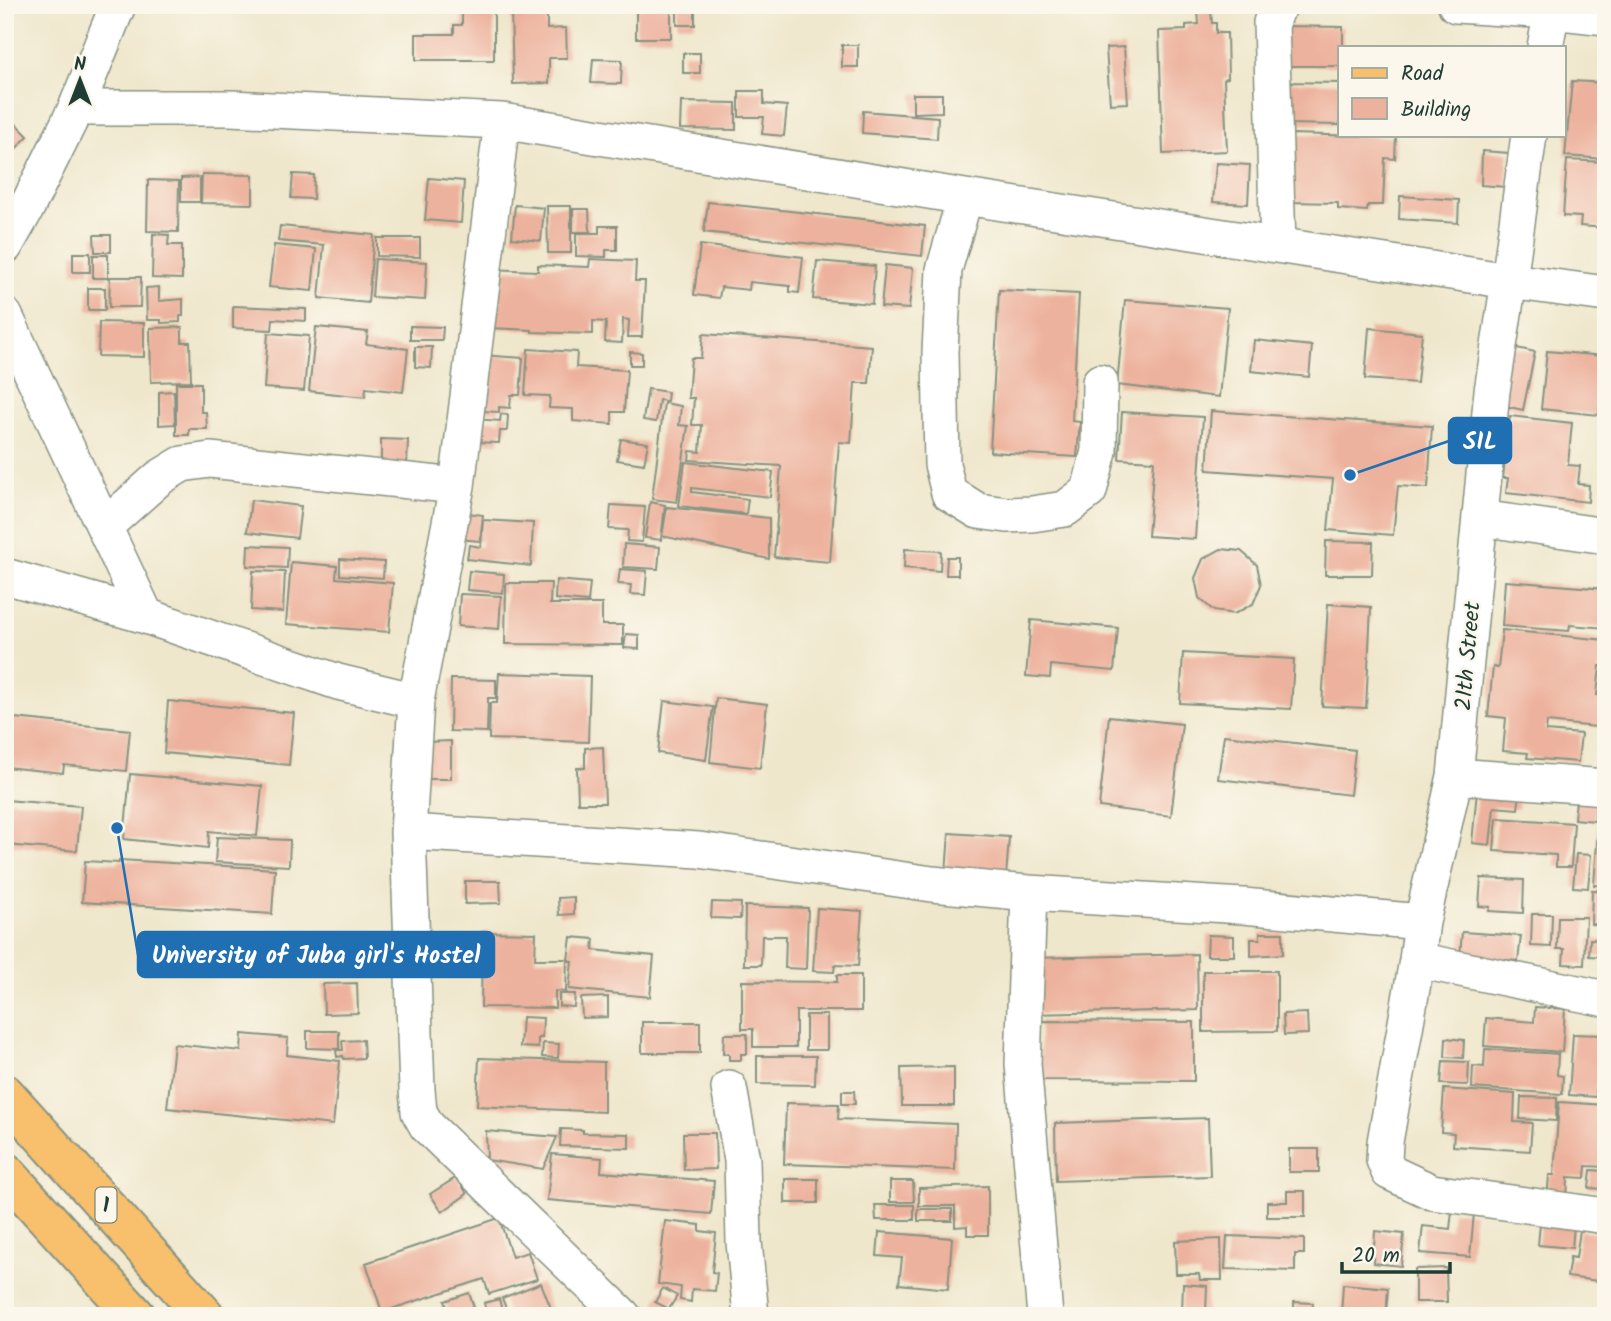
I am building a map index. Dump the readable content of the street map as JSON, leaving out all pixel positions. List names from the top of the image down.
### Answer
{
  "streets": {
    "main road": ["1"],
    "street": ["21th Street"]
  },
  "places": ["SIL", "University of Juba girl's Hostel"],
  "legend": ["Road", "Building"],
  "scale_bar": "20 m",
  "north": "top"
}
